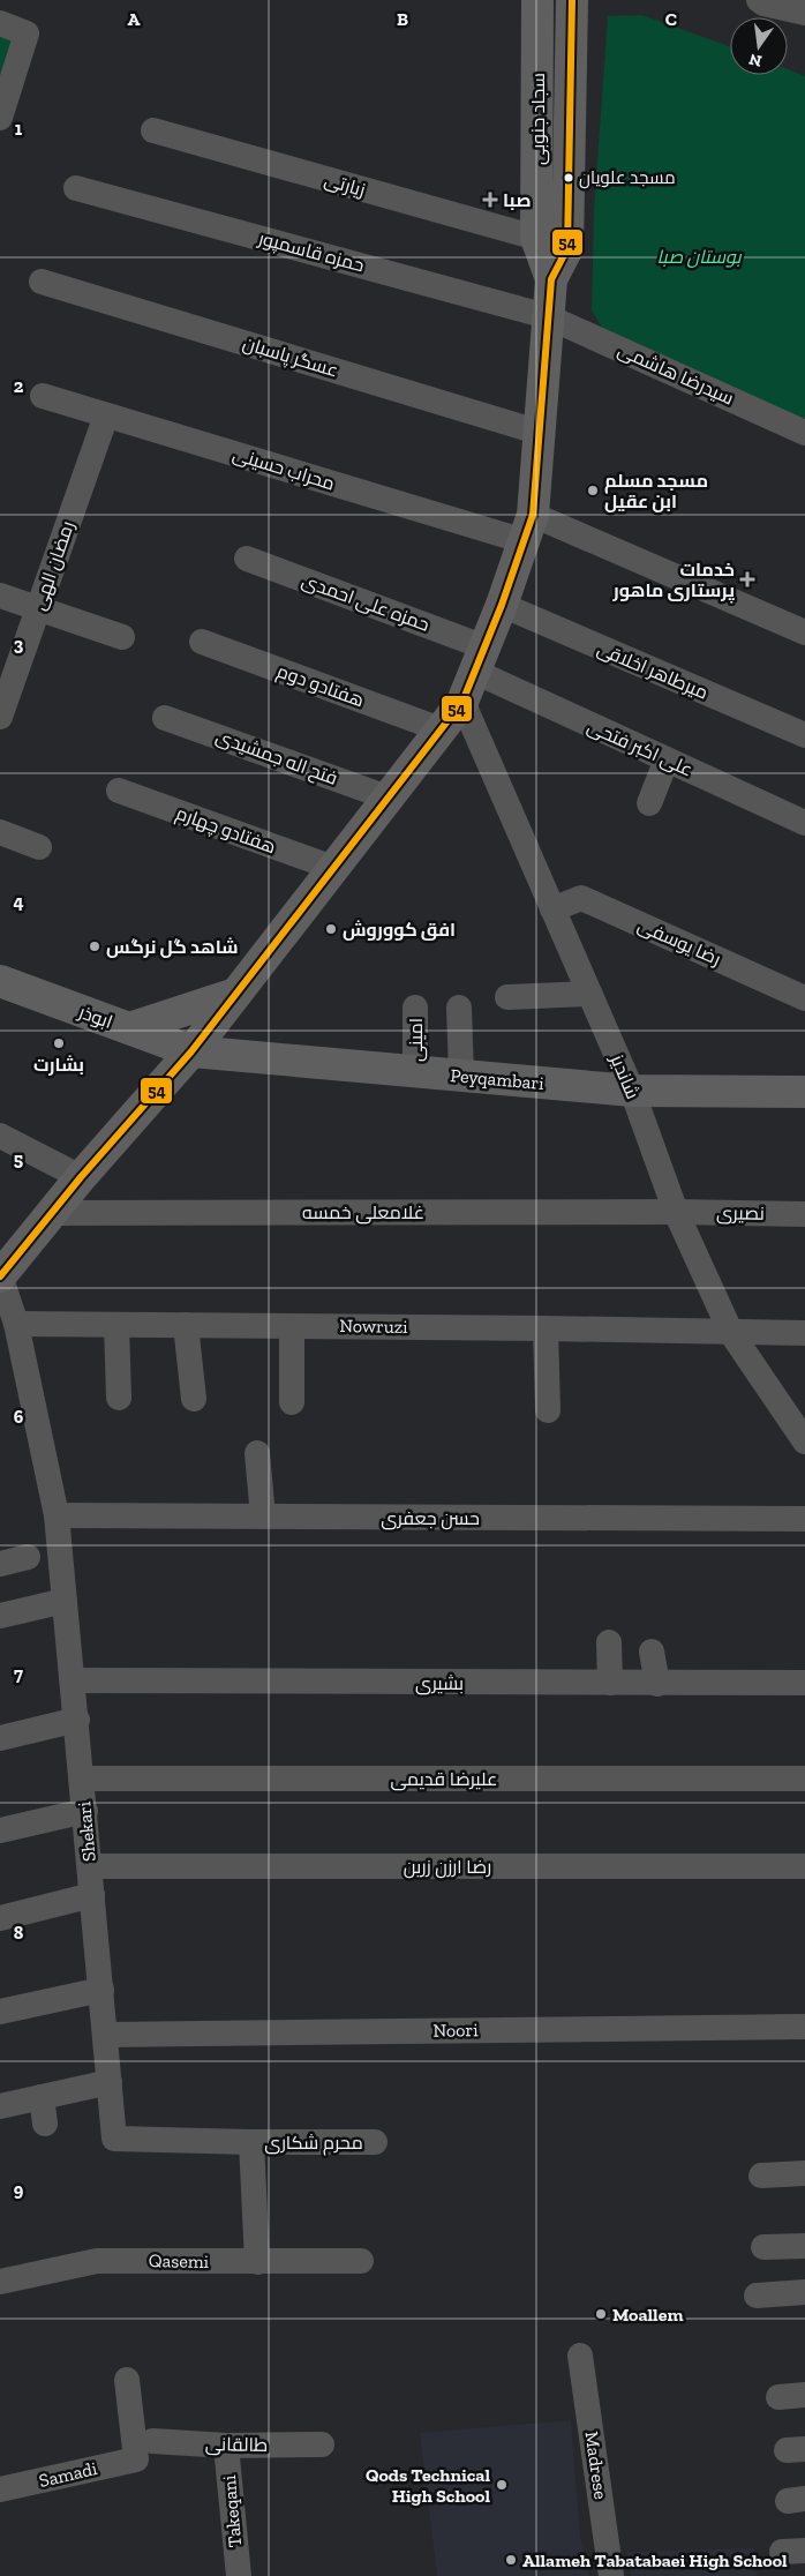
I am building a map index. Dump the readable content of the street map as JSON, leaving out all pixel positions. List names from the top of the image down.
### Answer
{
  "streets": {
    "main road": ["سجاد جنوبی", "ابوذر", "Peyqambari"],
    "street": [
      "زیارتی",
      "حمزه قاسمپور",
      "عسگر پاسبان",
      "سیدرضا هاشمی",
      "محراب حسینی",
      "رمضان الهی",
      "حمزه علی احمدی",
      "میرطاهر اخلاقی",
      "هفتادو دوم",
      "علی اکبر فتحی",
      "فتح اله جمشیدی",
      "هفتادو چهارم",
      "رضا یوسفی",
      "امینی",
      "شاندیز",
      "غلامعلی خمسه",
      "نصیری",
      "Nowruzi",
      "حسن جعفری",
      "بشیری",
      "علیرضا قدیمی",
      "Shekari",
      "رضا ارزن زرین",
      "Noori",
      "محرم شکاری",
      "Qasemi",
      "طالقانی",
      "Madrese",
      "Samadi",
      "Takeqani"
    ]
  },
  "crossings": [
    ["سجاد جنوبی", "زیارتی"],
    ["حمزه قاسمپور", "سیدرضا هاشمی"],
    ["محراب حسینی", "رمضان الهی"],
    ["حمزه علی احمدی", "علی اکبر فتحی"],
    ["رضا یوسفی", "شاندیز"],
    ["ابوذر", "Peyqambari"],
    ["امینی", "Peyqambari"],
    ["شاندیز", "Peyqambari"],
    ["شاندیز", "غلامعلی خمسه"],
    ["شاندیز", "نصیری"],
    ["شاندیز", "Nowruzi"],
    ["غلامعلی خمسه", "نصیری"],
    ["Nowruzi", "Shekari"],
    ["حسن جعفری", "Shekari"],
    ["بشیری", "Shekari"],
    ["علیرضا قدیمی", "Shekari"],
    ["Shekari", "رضا ارزن زرین"],
    ["Shekari", "Noori"],
    ["Shekari", "محرم شکاری"],
    ["طالقانی", "Samadi"],
    ["طالقانی", "Takeqani"]
  ],
  "parks": ["بوستان صبا"],
  "places": {
    "other": [
      "مسجد علویان",
      "مسجد مسلم ابن عقیل",
      "افق کووروش",
      "شاهد گل نرگس",
      "بشارت",
      "Moallem",
      "Qods Technical High School",
      "Allameh Tabatabaei High School"
    ],
    "health": ["صبا", "خدمات پرستاری ماهور"]
  },
  "lines": ["transit line 54"],
  "north": "bottom",
  "grid": {
    "columns": ["A", "B", "C"],
    "rows": [
      "1",
      "2",
      "3",
      "4",
      "5",
      "6",
      "7",
      "8",
      "9"
    ]
  }
}
